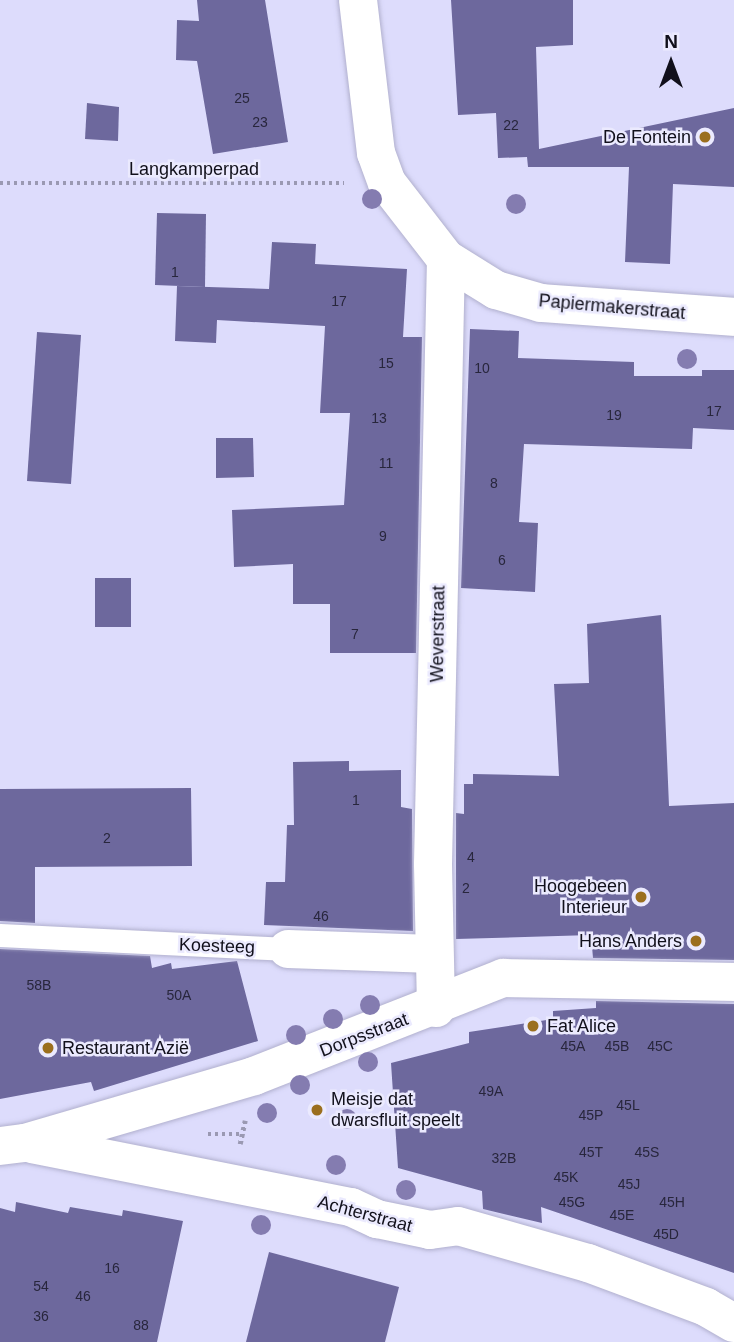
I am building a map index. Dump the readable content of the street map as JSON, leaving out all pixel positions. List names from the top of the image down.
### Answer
{
  "streets": {
    "street": [
      "Papiermakerstraat",
      "Weverstraat",
      "Koesteeg",
      "Dorpsstraat",
      "Achterstraat"
    ],
    "path": ["Langkamperpad"]
  },
  "crossings": [
    ["Langkamperpad", "Papiermakerstraat"],
    ["Papiermakerstraat", "Weverstraat"],
    ["Weverstraat", "Koesteeg"],
    ["Weverstraat", "Dorpsstraat"],
    ["Dorpsstraat", "Achterstraat"]
  ],
  "places": [
    "De Fontein",
    "Hoogebeen Interieur",
    "Hans Anders",
    "Fat Alice",
    "Restaurant Azië",
    "Meisje dat dwarsfluit speelt"
  ],
  "house_numbers": [
    "25",
    "23",
    "22",
    "1",
    "17",
    "15",
    "10",
    "17",
    "19",
    "13",
    "11",
    "8",
    "9",
    "6",
    "7",
    "1",
    "2",
    "4",
    "2",
    "46",
    "58B",
    "50A",
    "45A",
    "45B",
    "45C",
    "49A",
    "45L",
    "45P",
    "45T",
    "45S",
    "32B",
    "45K",
    "45J",
    "45G",
    "45H",
    "45E",
    "45D",
    "16",
    "54",
    "46",
    "36",
    "88"
  ],
  "north": "top"
}
